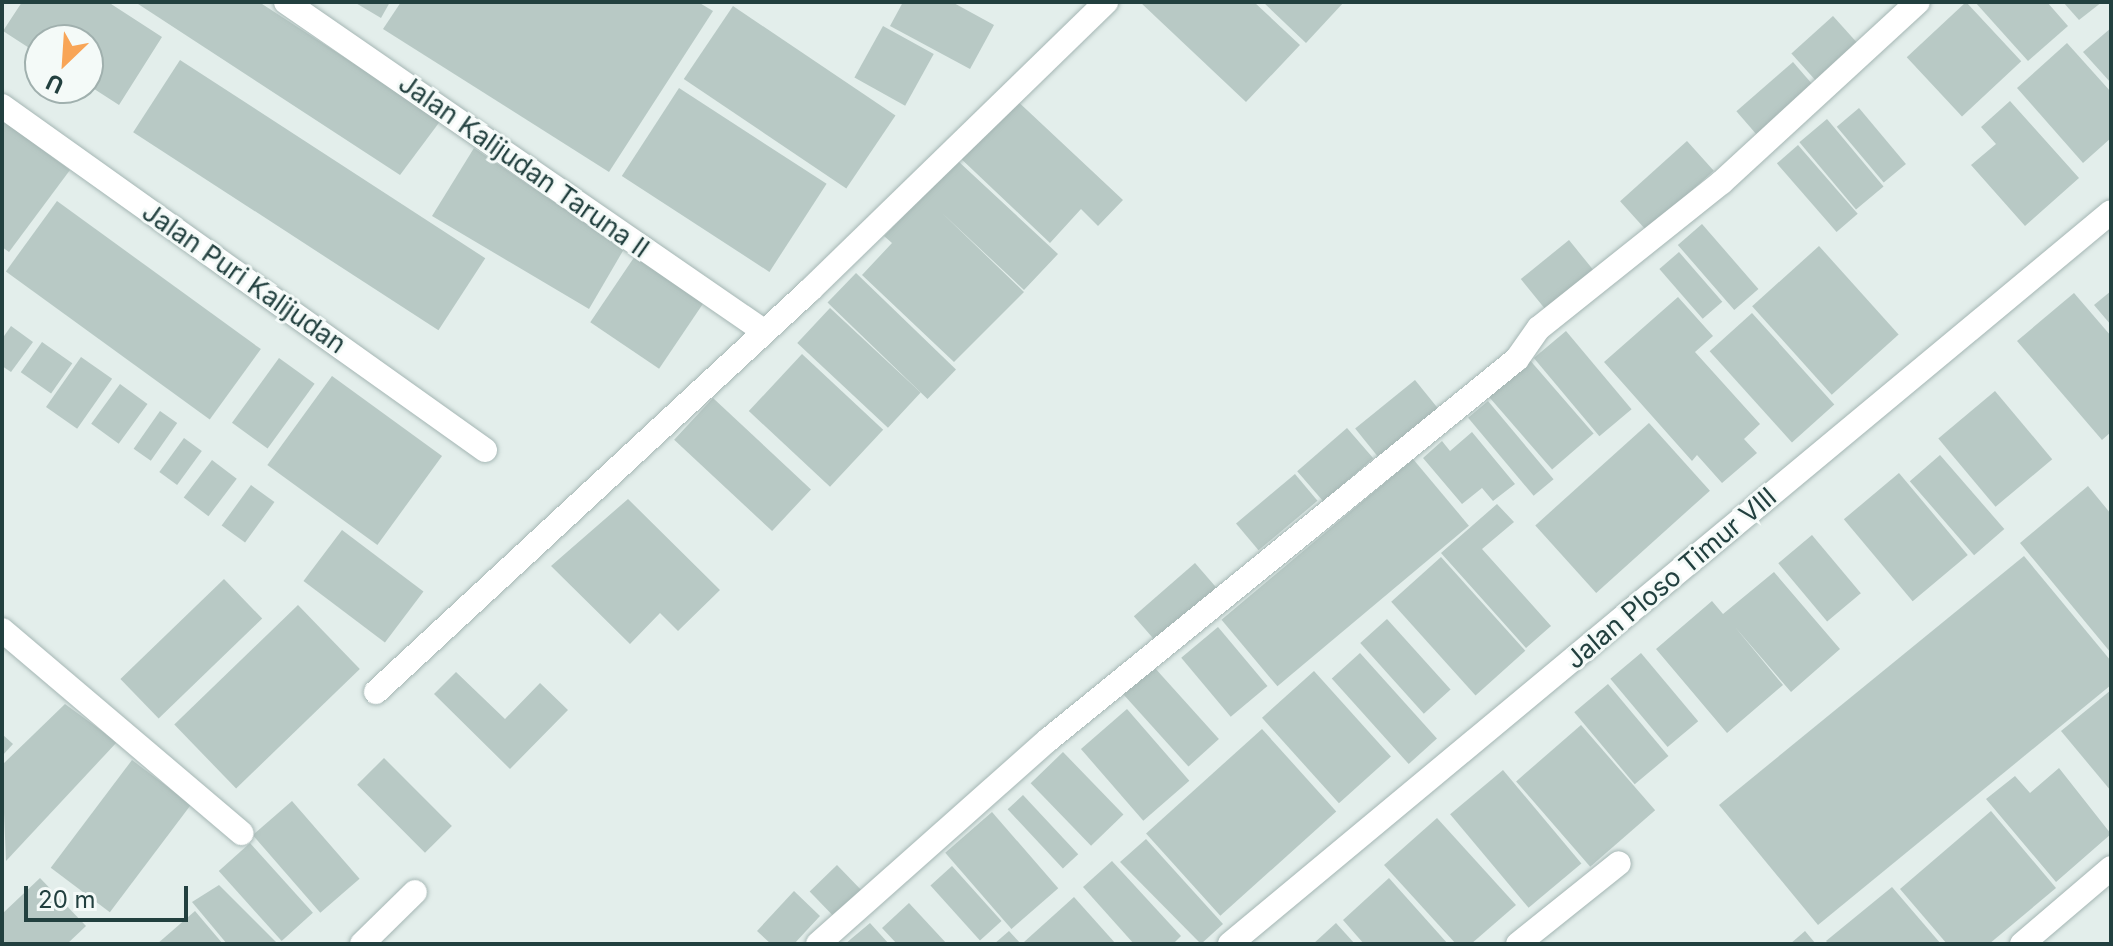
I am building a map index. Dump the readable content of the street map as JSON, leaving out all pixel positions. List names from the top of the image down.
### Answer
{
  "streets": {
    "street": ["Jalan Kalijudan Taruna II", "Jalan Puri Kalijudan", "Jalan Ploso Timur VIII"]
  },
  "scale_bar": "20 m",
  "north": "bottom left"
}
